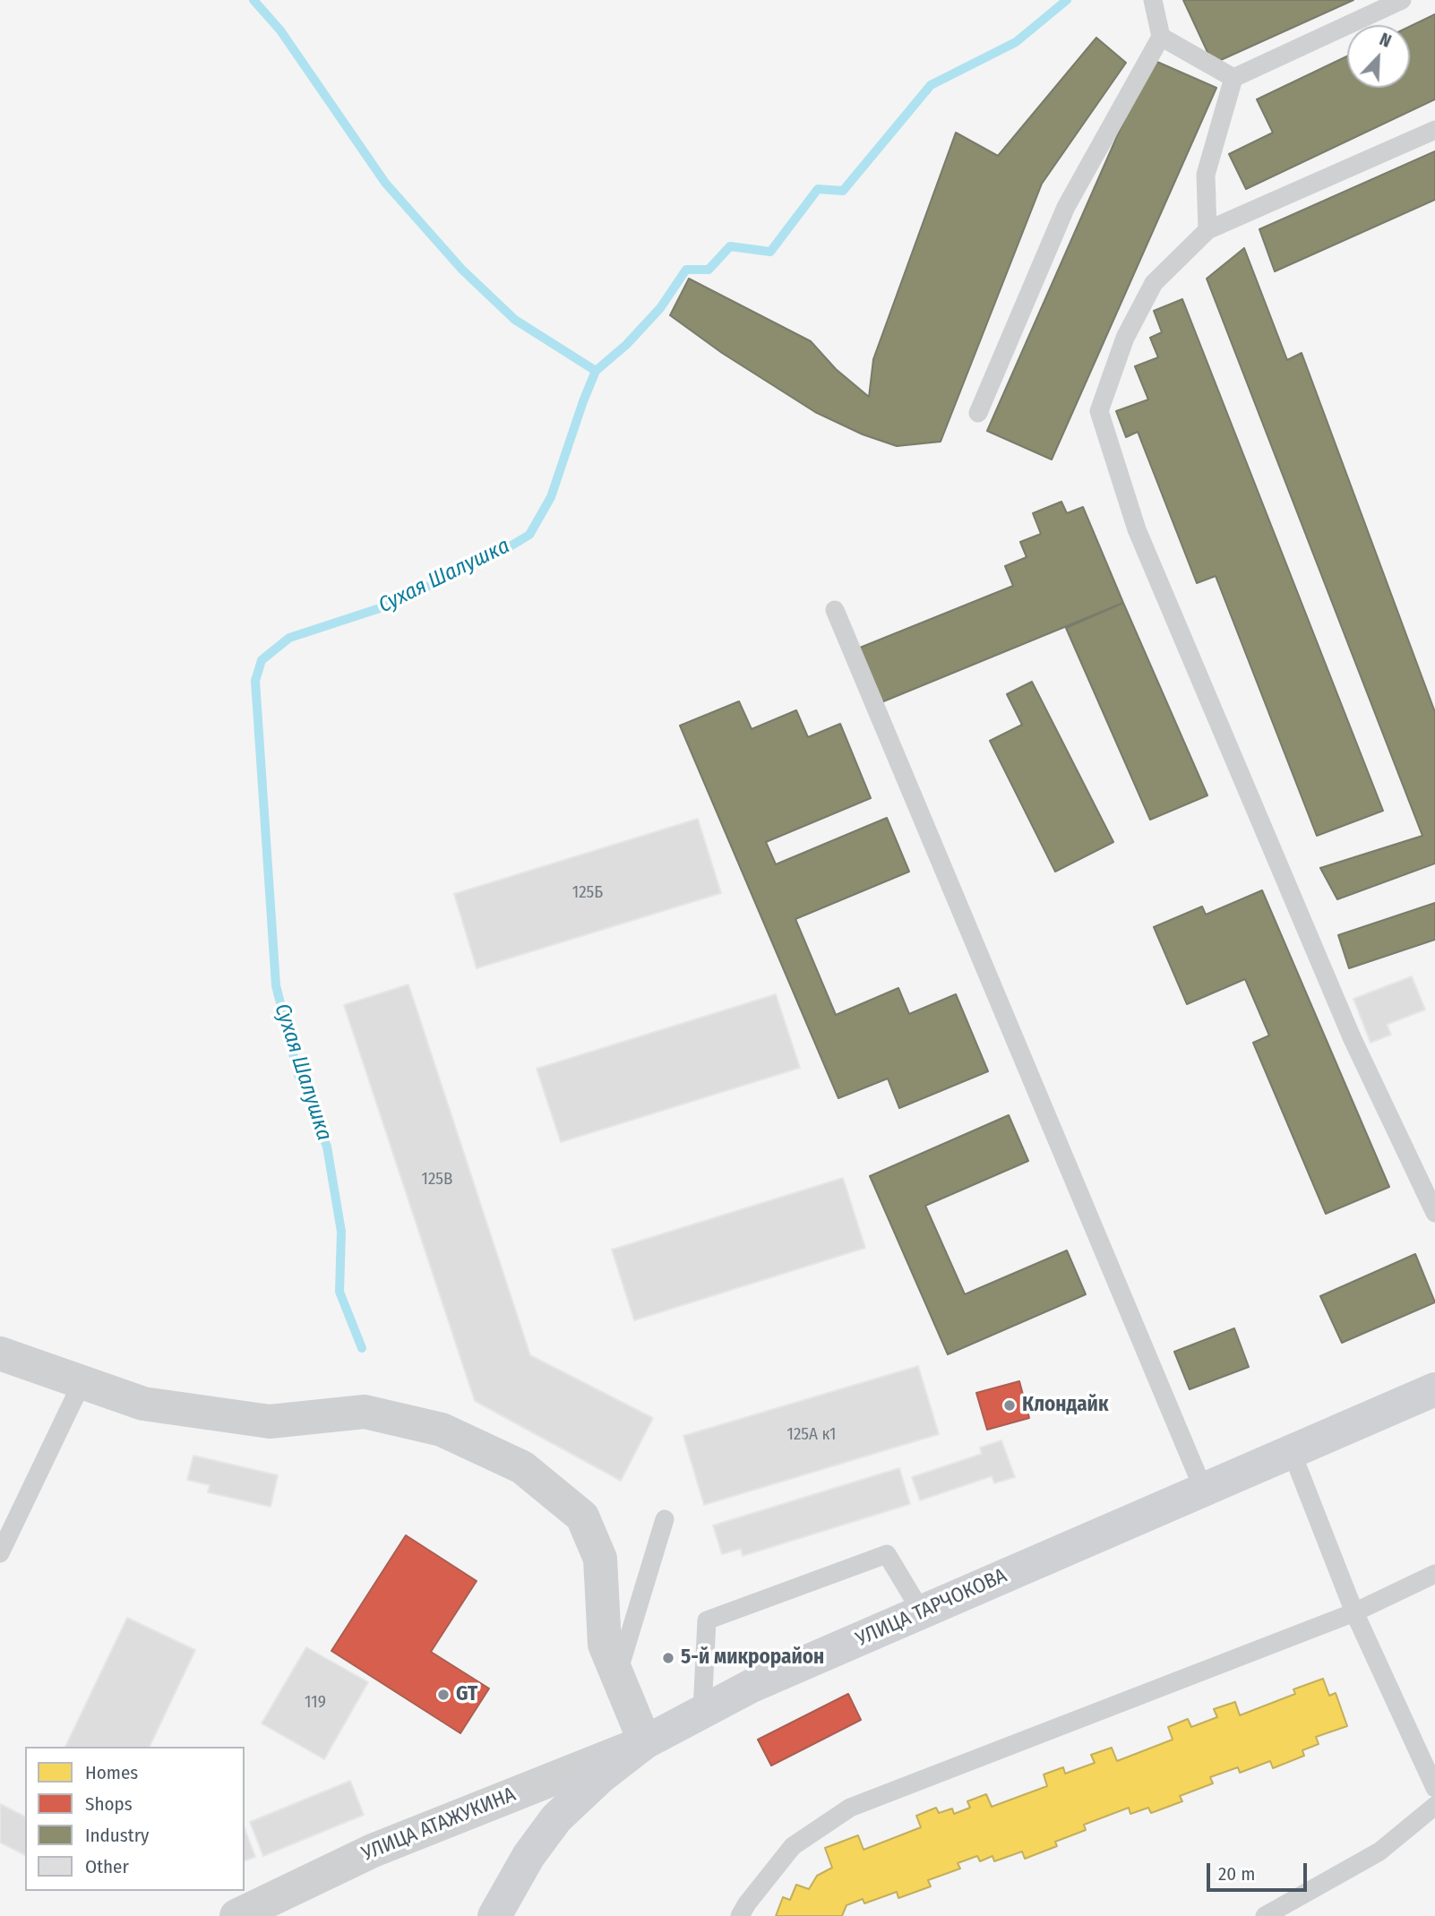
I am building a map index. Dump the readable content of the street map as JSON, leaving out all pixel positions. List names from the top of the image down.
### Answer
{
  "streets": {
    "main road": ["УЛИЦА ТАРЧОКОВА"],
    "street": ["УЛИЦА АТАЖУКИНА"]
  },
  "crossings": [
    ["УЛИЦА ТАРЧОКОВА", "УЛИЦА АТАЖУКИНА"]
  ],
  "water": ["Сухая Шалушка"],
  "places": ["Клондайк", "5-й микрорайон", "GT"],
  "house_numbers": [
    "125Б",
    "125В",
    "125А к1",
    "119"
  ],
  "legend": [
    "Homes",
    "Shops",
    "Industry",
    "Other"
  ],
  "scale_bar": "20 m",
  "north": "top right"
}
